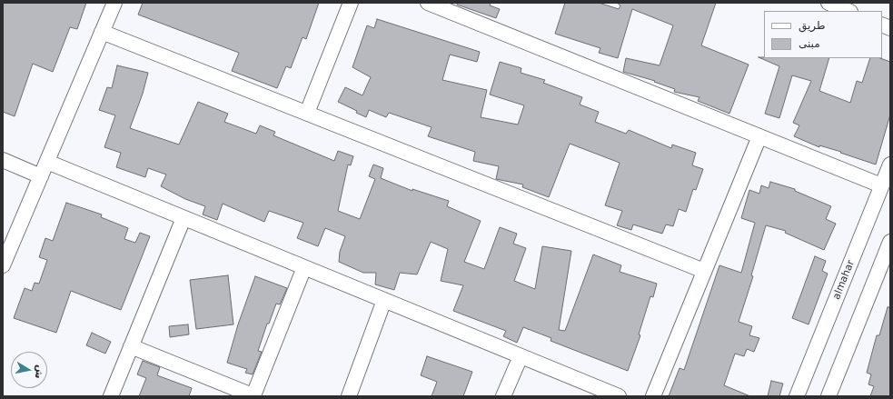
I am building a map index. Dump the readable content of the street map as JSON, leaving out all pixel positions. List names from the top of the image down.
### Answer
{
  "streets": {
    "street": ["almahar"]
  },
  "legend": ["طريق", "مبنى"],
  "north": "right"
}
